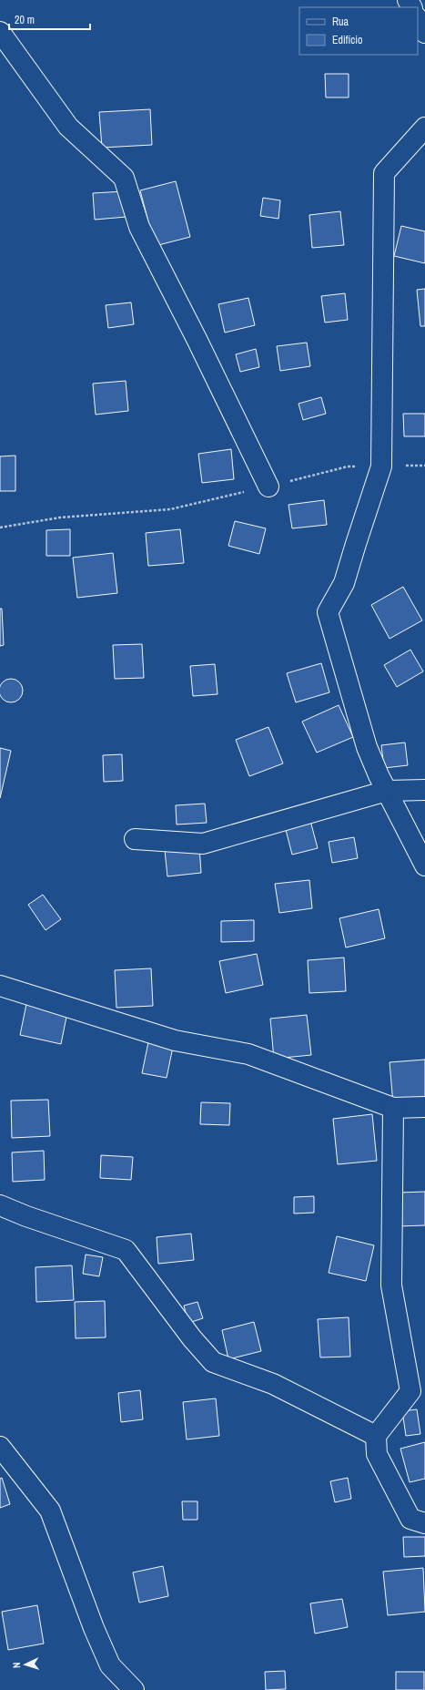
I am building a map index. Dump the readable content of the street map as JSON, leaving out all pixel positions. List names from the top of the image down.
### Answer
{
  "legend": ["Rua", "Edifício"],
  "scale_bar": "20 m",
  "north": "left"
}
